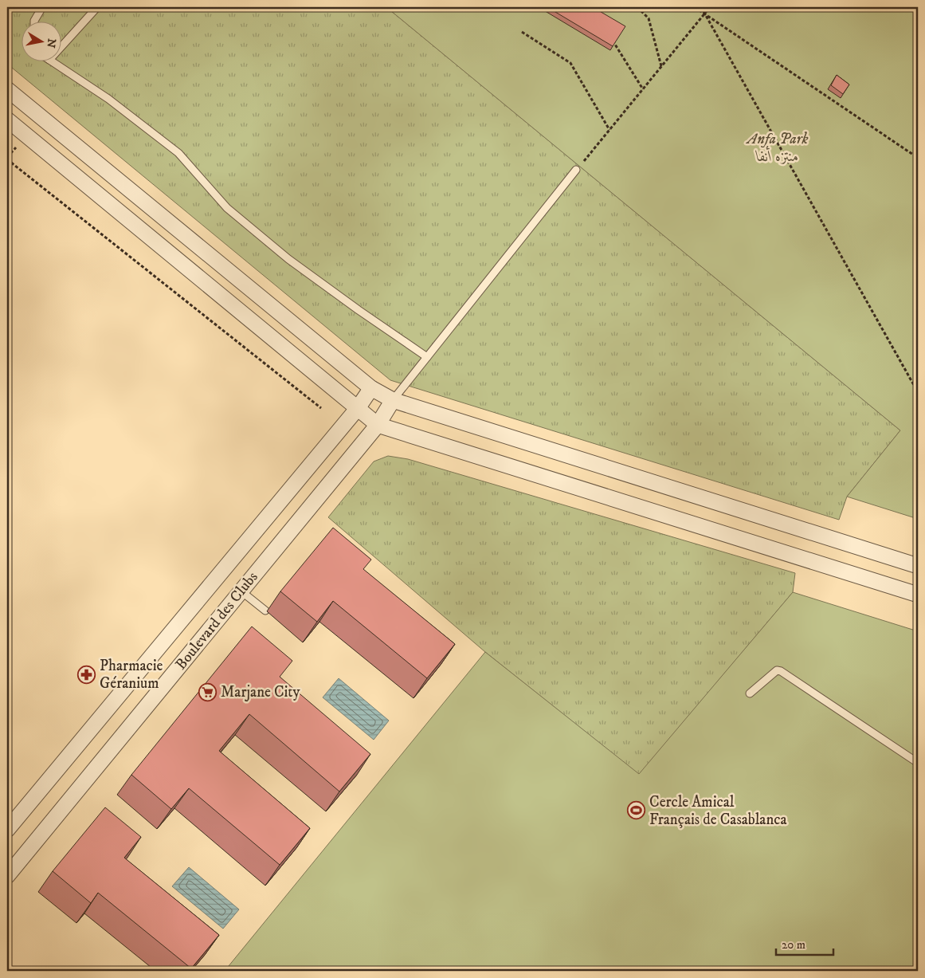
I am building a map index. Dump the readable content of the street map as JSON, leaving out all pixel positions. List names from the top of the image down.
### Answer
{
  "streets": {
    "street": ["Boulevard des Clubs"]
  },
  "parks": ["Anfa Park منتزه أنفا"],
  "places": {
    "pharmacy": ["Pharmacie Géranium"],
    "supermarket": ["Marjane City"],
    "sports": ["Cercle Amical Français de Casablanca"]
  },
  "scale_bar": "20 m",
  "north": "right"
}
